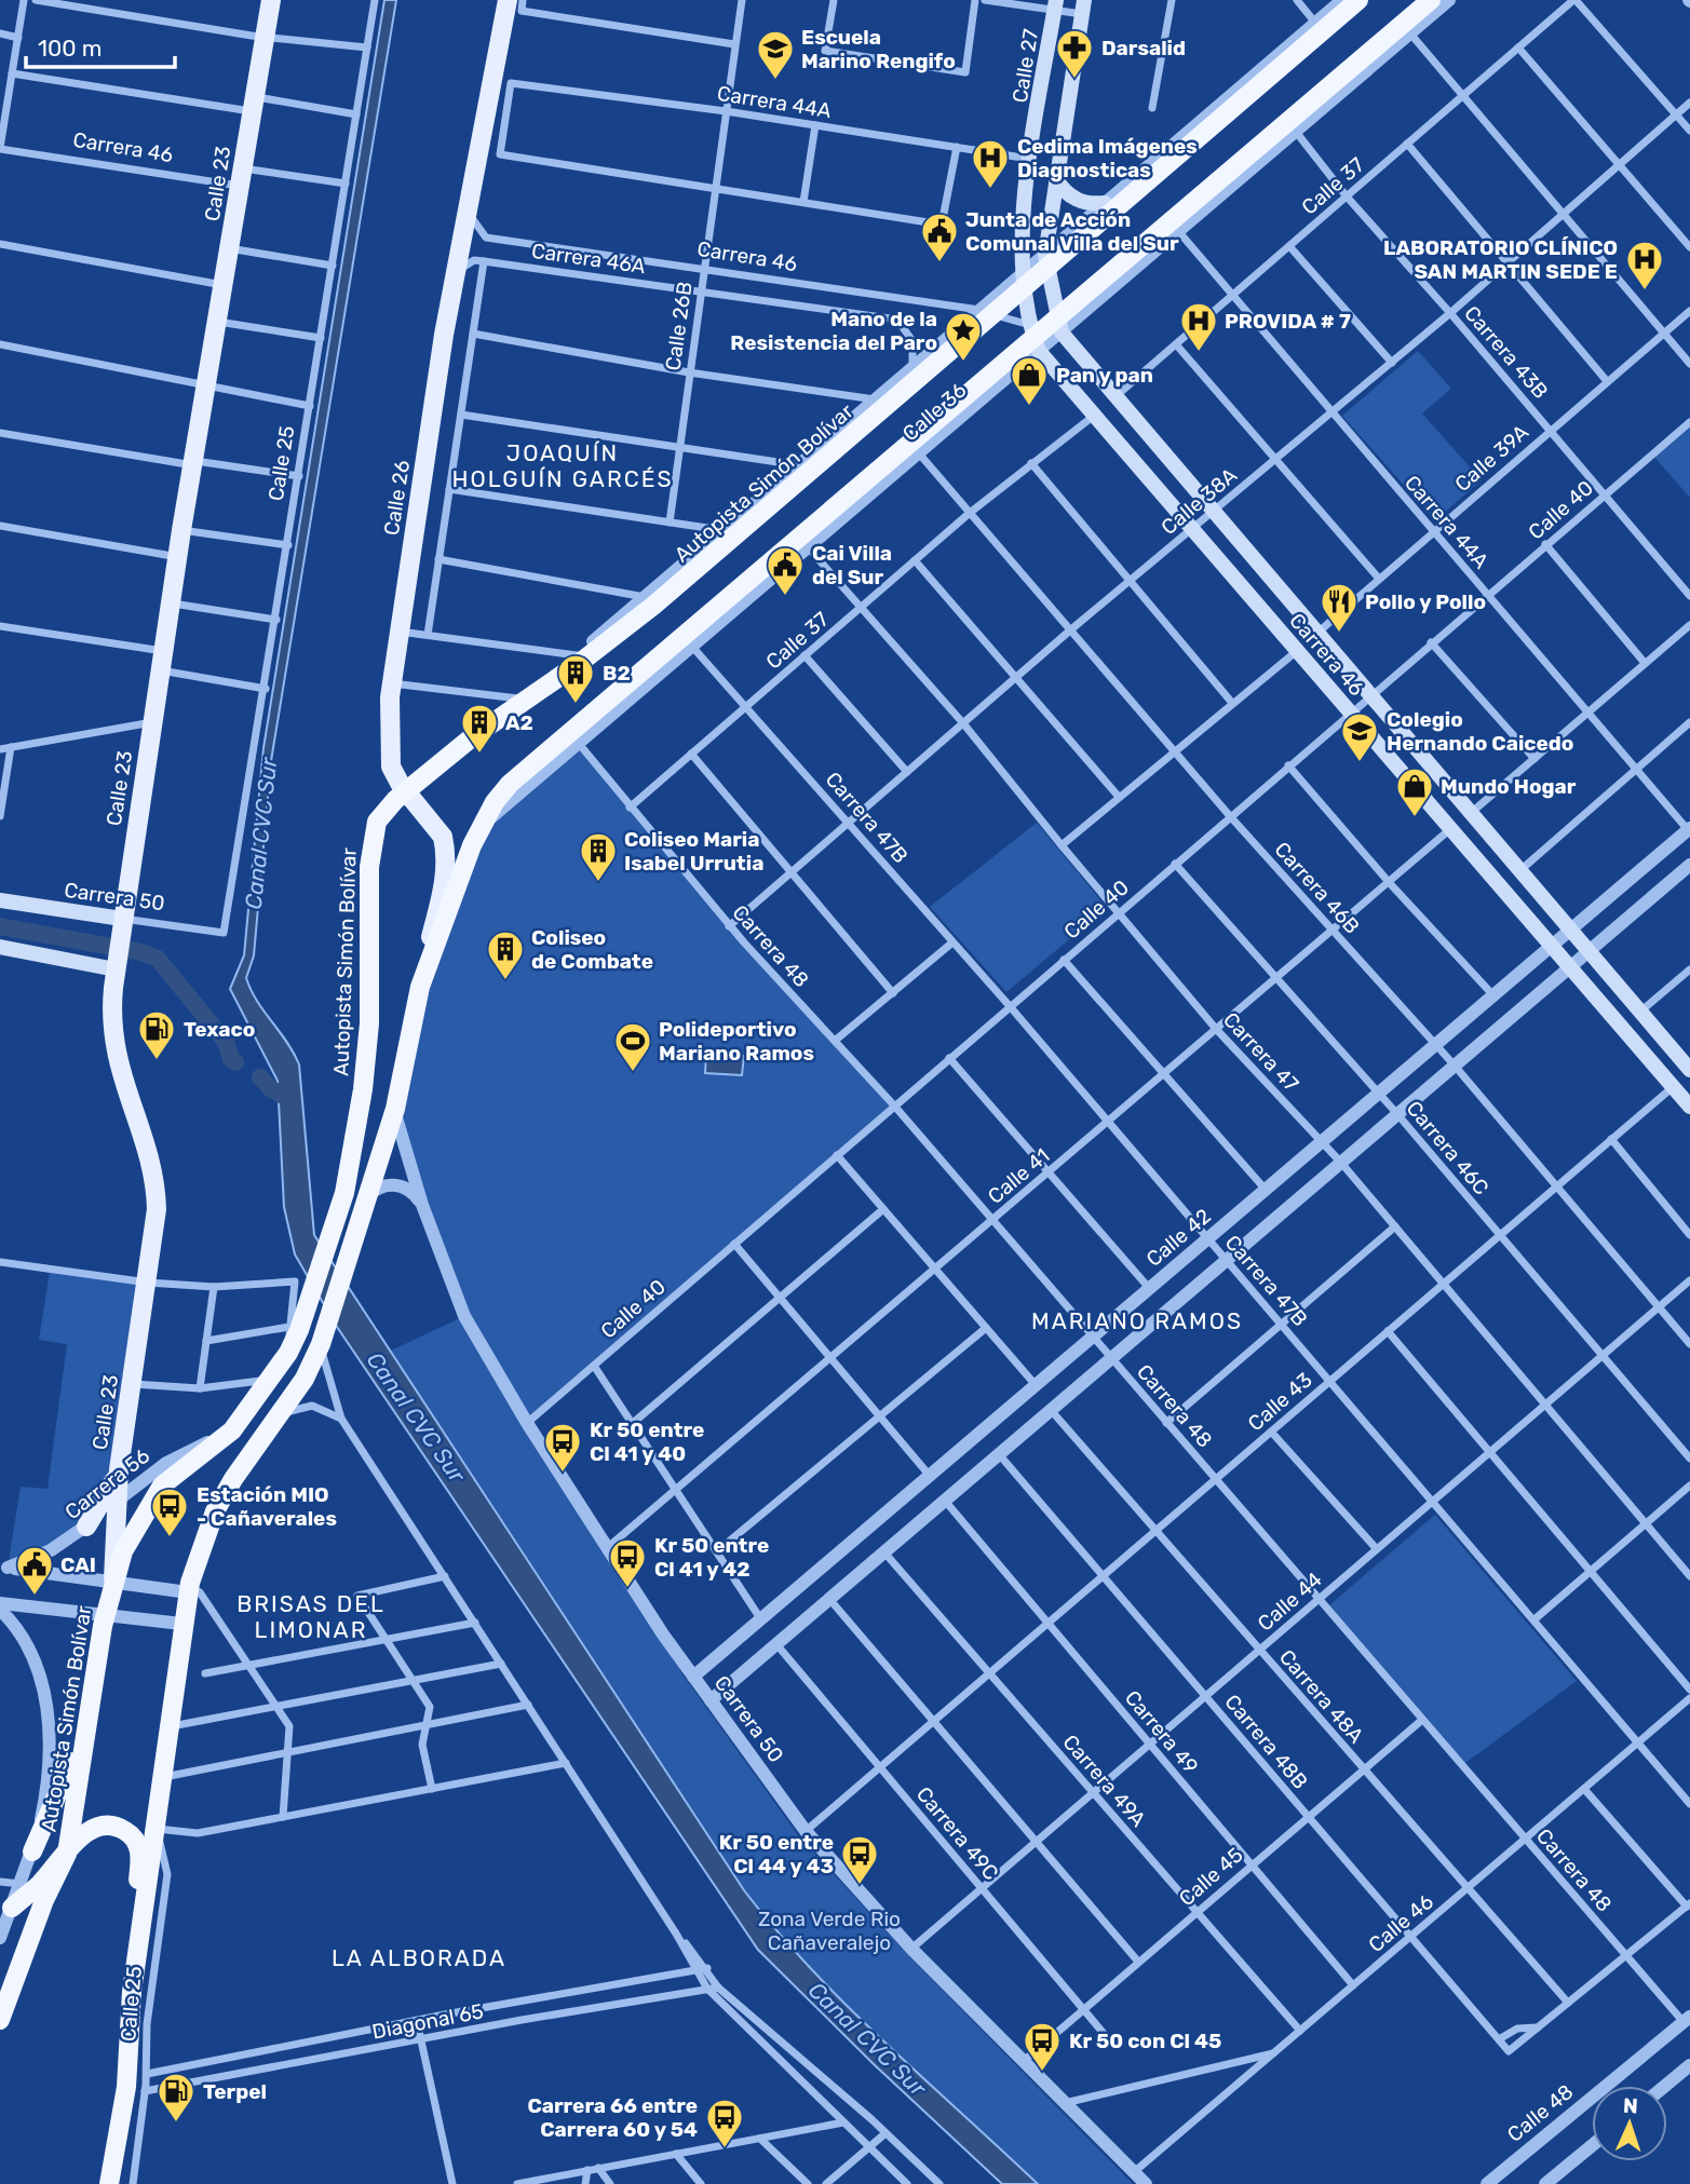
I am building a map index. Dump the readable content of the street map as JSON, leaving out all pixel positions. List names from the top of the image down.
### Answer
{
  "streets": {
    "highway": ["Autopista Simón Bolívar"],
    "main road": [
      "Calle 27",
      "Carrera 46",
      "Calle 23",
      "Calle 26",
      "Carrera 50"
    ],
    "street": [
      "Carrera 44A",
      "Calle 37",
      "Carrera 46A",
      "Calle 26B",
      "Carrera 43B",
      "Calle 36",
      "Calle 39A",
      "Calle 25",
      "Calle 38A",
      "Calle 40",
      "Carrera 47B",
      "Carrera 46B",
      "Carrera 48",
      "Carrera 47",
      "Carrera 46C",
      "Calle 41",
      "Calle 42",
      "Calle 43",
      "Carrera 56",
      "Calle 44",
      "Carrera 48A",
      "Carrera 49",
      "Carrera 48B",
      "Carrera 49A",
      "Carrera 49C",
      "Calle 45",
      "Calle 46",
      "Diagonal 65",
      "Calle 48"
    ]
  },
  "crossings": [
    ["Calle 27", "Carrera 44A"],
    ["Calle 27", "Autopista Simón Bolívar"],
    ["Carrera 44A", "Calle 37"],
    ["Carrera 44A", "Calle 26B"],
    ["Carrera 44A", "Calle 39A"],
    ["Carrera 44A", "Calle 38A"],
    ["Carrera 44A", "Calle 40"],
    ["Carrera 44A", "Calle 42"],
    ["Carrera 46", "Calle 23"],
    ["Carrera 46", "Calle 37"],
    ["Carrera 46", "Calle 26B"],
    ["Carrera 46", "Calle 39A"],
    ["Carrera 46", "Calle 25"],
    ["Carrera 46", "Autopista Simón Bolívar"],
    ["Carrera 46", "Calle 26"],
    ["Carrera 46", "Calle 38A"],
    ["Carrera 46", "Calle 40"],
    ["Carrera 46", "Calle 41"],
    ["Carrera 46", "Calle 42"],
    ["Carrera 46", "Calle 43"],
    ["Calle 23", "Autopista Simón Bolívar"],
    ["Calle 23", "Carrera 50"],
    ["Calle 23", "Carrera 56"],
    ["Calle 37", "Carrera 43B"],
    ["Calle 37", "Carrera 47B"],
    ["Calle 37", "Carrera 46B"],
    ["Calle 37", "Carrera 48"],
    ["Calle 37", "Carrera 47"],
    ["Carrera 46A", "Calle 26B"],
    ["Carrera 43B", "Calle 39A"],
    ["Carrera 43B", "Calle 38A"],
    ["Carrera 43B", "Calle 40"],
    ["Calle 36", "Carrera 47B"],
    ["Calle 36", "Carrera 46B"],
    ["Calle 36", "Carrera 48"],
    ["Calle 36", "Carrera 47"],
    ["Calle 25", "Carrera 50"],
    ["Calle 25", "Diagonal 65"],
    ["Autopista Simón Bolívar", "Calle 26"],
    ["Autopista Simón Bolívar", "Carrera 56"],
    ["Calle 38A", "Carrera 47B"],
    ["Calle 38A", "Carrera 46B"],
    ["Calle 38A", "Carrera 48"],
    ["Calle 38A", "Carrera 47"],
    ["Calle 40", "Carrera 47B"],
    ["Calle 40", "Carrera 46B"],
    ["Calle 40", "Carrera 50"],
    ["Calle 40", "Carrera 48"],
    ["Calle 40", "Carrera 47"],
    ["Calle 40", "Carrera 46C"],
    ["Carrera 47B", "Calle 41"],
    ["Carrera 47B", "Calle 42"],
    ["Carrera 47B", "Calle 43"],
    ["Carrera 47B", "Calle 44"],
    ["Carrera 47B", "Calle 46"],
    ["Carrera 46B", "Calle 41"],
    ["Carrera 46B", "Calle 42"],
    ["Carrera 46B", "Calle 43"],
    ["Carrera 46B", "Calle 44"],
    ["Carrera 50", "Calle 41"],
    ["Carrera 50", "Calle 42"],
    ["Carrera 50", "Calle 43"],
    ["Carrera 50", "Calle 44"],
    ["Carrera 50", "Calle 45"],
    ["Carrera 50", "Calle 46"],
    ["Carrera 48", "Calle 41"],
    ["Carrera 48", "Calle 42"],
    ["Carrera 48", "Calle 43"],
    ["Carrera 48", "Calle 44"],
    ["Carrera 48", "Calle 45"],
    ["Carrera 48", "Calle 46"],
    ["Carrera 48", "Calle 48"],
    ["Carrera 47", "Calle 41"],
    ["Carrera 47", "Calle 42"],
    ["Carrera 47", "Calle 43"],
    ["Carrera 47", "Calle 44"],
    ["Carrera 46C", "Calle 41"],
    ["Carrera 46C", "Calle 42"],
    ["Carrera 46C", "Calle 43"],
    ["Carrera 46C", "Calle 44"],
    ["Calle 43", "Carrera 48A"],
    ["Calle 43", "Carrera 49"],
    ["Calle 43", "Carrera 48B"],
    ["Calle 43", "Carrera 49A"],
    ["Calle 43", "Carrera 49C"],
    ["Calle 44", "Carrera 48A"],
    ["Calle 44", "Carrera 49"],
    ["Calle 44", "Carrera 48B"],
    ["Calle 44", "Carrera 49A"],
    ["Calle 44", "Carrera 49C"],
    ["Carrera 48A", "Calle 45"],
    ["Carrera 48A", "Calle 46"],
    ["Carrera 49", "Calle 45"],
    ["Carrera 49", "Calle 46"],
    ["Carrera 48B", "Calle 45"],
    ["Carrera 48B", "Calle 46"],
    ["Carrera 49A", "Calle 45"],
    ["Carrera 49A", "Calle 46"],
    ["Carrera 49C", "Calle 45"]
  ],
  "districts": [
    "JOAQUÍN HOLGUÍN GARCÉS",
    "MARIANO RAMOS",
    "BRISAS DEL LIMONAR",
    "LA ALBORADA"
  ],
  "water": ["Canal CVC Sur"],
  "parks": ["Zona Verde Rio Cañaveralejo"],
  "places": {
    "pharmacy": ["Darsalid"],
    "school or university": ["Escuela Marino Rengifo", "Colegio Hernando Caicedo"],
    "hospital": ["Cedima Imágenes Diagnosticas", "LABORATORIO CLÍNICO SAN MARTIN SEDE E", "PROVIDA # 7"],
    "public building": ["Junta de Acción Comunal Villa del Sur", "Cai Villa del Sur", "CAI"],
    "place": ["Mano de la Resistencia del Paro"],
    "shop": ["Pan y pan", "Mundo Hogar"],
    "restaurant": ["Pollo y Pollo"],
    "building": [
      "B2",
      "A2",
      "Coliseo Maria Isabel Urrutia",
      "Coliseo de Combate"
    ],
    "fuel station": ["Texaco", "Terpel"],
    "sports": ["Polideportivo Mariano Ramos"],
    "bus stop": [
      "Kr 50 entre Cl 41 y 40",
      "Estación MIO - Cañaverales",
      "Kr 50 entre Cl 41 y 42",
      "Kr 50 entre Cl 44 y 43",
      "Kr 50 con Cl 45",
      "Carrera 66 entre Carrera 60 y 54"
    ]
  },
  "scale_bar": "100 m",
  "north": "top"
}
